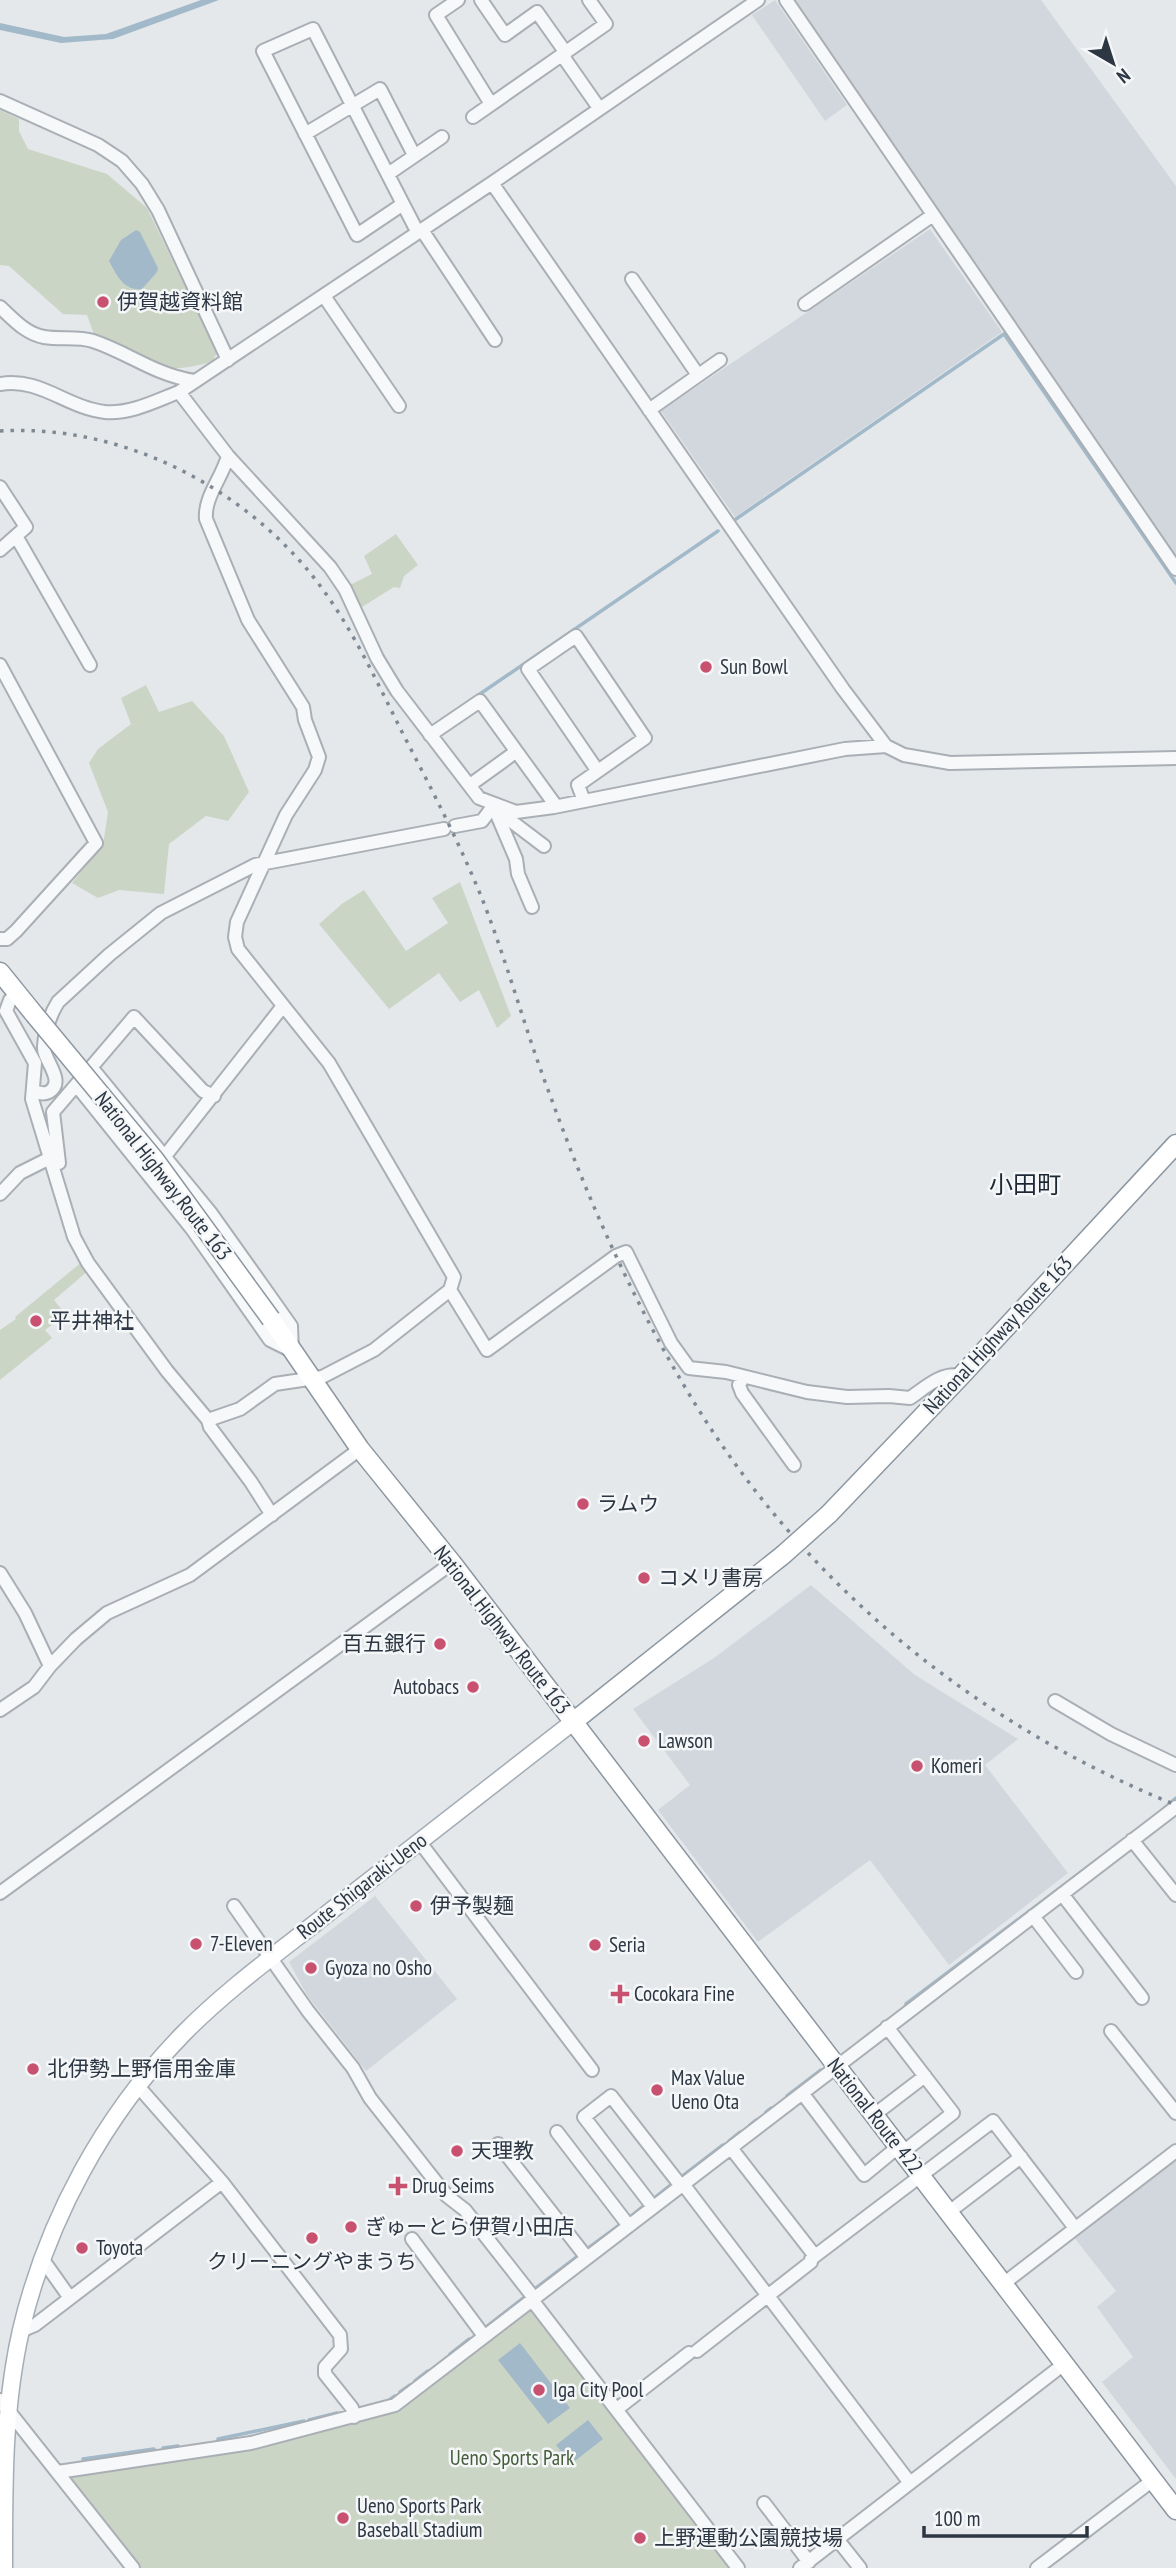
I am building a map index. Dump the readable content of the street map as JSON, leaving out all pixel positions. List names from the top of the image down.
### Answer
{
  "streets": {
    "highway": ["National Highway Route 163", "National Route 422"],
    "main road": ["Route Shigaraki-Ueno"]
  },
  "crossings": [
    ["National Highway Route 163", "Route Shigaraki-Ueno"],
    ["National Highway Route 163", "National Route 422"],
    ["Route Shigaraki-Ueno", "National Route 422"]
  ],
  "districts": ["小田町"],
  "parks": ["Ueno Sports Park"],
  "places": {
    "other": [
      "伊賀越資料館",
      "Sun Bowl",
      "平井神社",
      "ラムウ",
      "コメリ書房",
      "百五銀行",
      "Autobacs",
      "Lawson",
      "Komeri",
      "伊予製麺",
      "7-Eleven",
      "Seria",
      "Gyoza no Osho",
      "北伊勢上野信用金庫",
      "Max Value Ueno Ota",
      "天理教",
      "ぎゅーとら伊賀小田店",
      "クリーニングやまうち",
      "Toyota",
      "Iga City Pool",
      "Ueno Sports Park Baseball Stadium",
      "上野運動公園競技場"
    ],
    "health": ["Cocokara Fine", "Drug Seims"]
  },
  "scale_bar": "100 m",
  "north": "bottom right"
}
